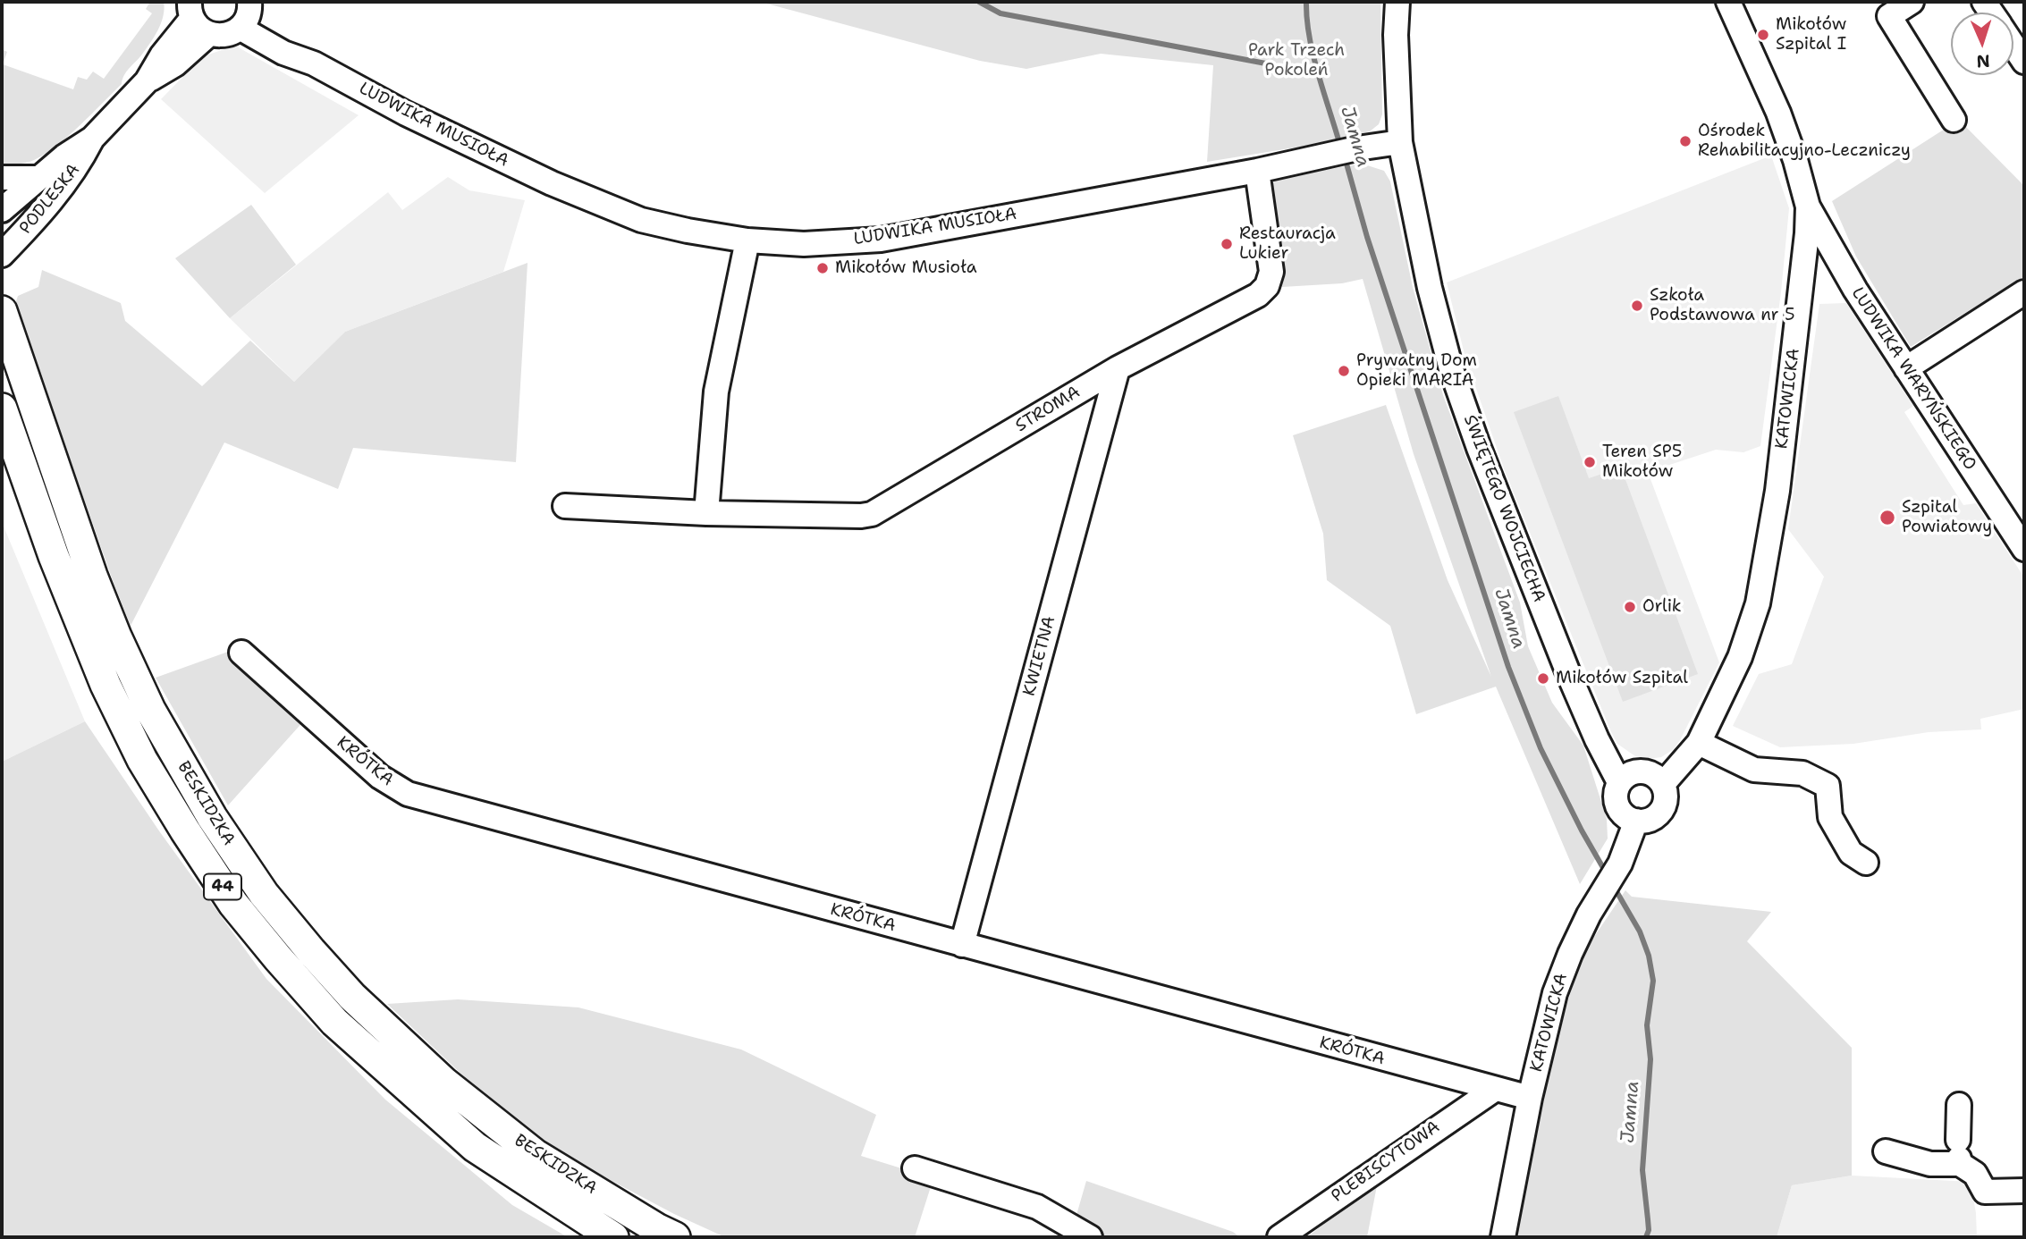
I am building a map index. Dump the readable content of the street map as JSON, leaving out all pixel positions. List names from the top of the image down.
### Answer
{
  "streets": {
    "main road": ["BESKIDZKA", "44"],
    "street": [
      "LUDWIKA MUSIOŁA",
      "PODLESKA",
      "LUDWIKA WARYŃSKIEGO",
      "KATOWICKA",
      "STROMA",
      "ŚWIĘTEGO WOJCIECHA",
      "KWIETNA",
      "KRÓTKA",
      "PLEBISCYTOWA"
    ]
  },
  "crossings": [
    ["LUDWIKA MUSIOŁA", "STROMA"],
    ["LUDWIKA MUSIOŁA", "ŚWIĘTEGO WOJCIECHA"],
    ["LUDWIKA WARYŃSKIEGO", "KATOWICKA"],
    ["KATOWICKA", "ŚWIĘTEGO WOJCIECHA"],
    ["KATOWICKA", "KRÓTKA"],
    ["STROMA", "KWIETNA"],
    ["KWIETNA", "KRÓTKA"],
    ["KRÓTKA", "PLEBISCYTOWA"]
  ],
  "water": ["Jamna"],
  "parks": ["Park Trzech Pokoleń"],
  "places": [
    "Mikołów Szpital I",
    "Ośrodek Rehabilitacyjno-Leczniczy",
    "Restauracja Lukier",
    "Mikołów Musioła",
    "Szkoła Podstawowa nr 5",
    "Prywatny Dom Opieki MARIA",
    "Teren SP5 Mikołów",
    "Szpital Powiatowy",
    "Orlik",
    "Mikołów Szpital"
  ],
  "north": "bottom"
}
